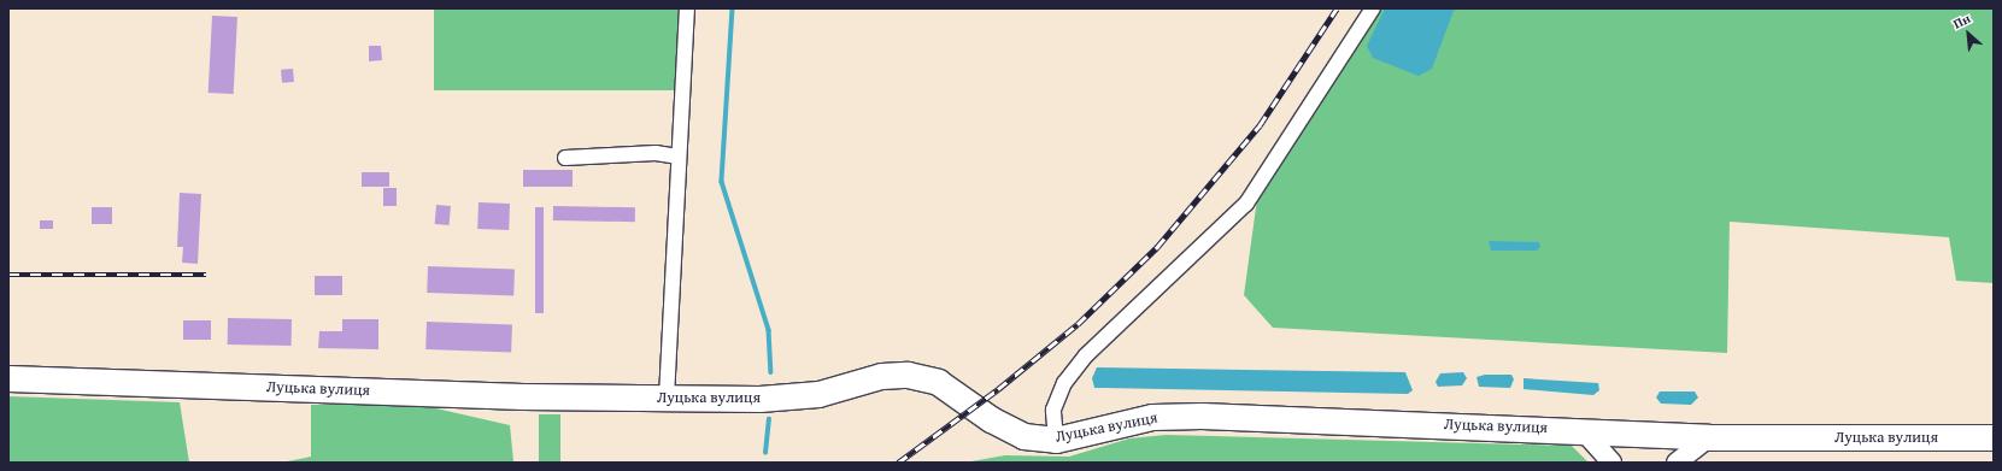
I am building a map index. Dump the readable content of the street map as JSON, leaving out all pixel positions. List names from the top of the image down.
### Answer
{
  "streets": {
    "highway": ["Луцька вулиця"]
  },
  "north": "top left"
}
